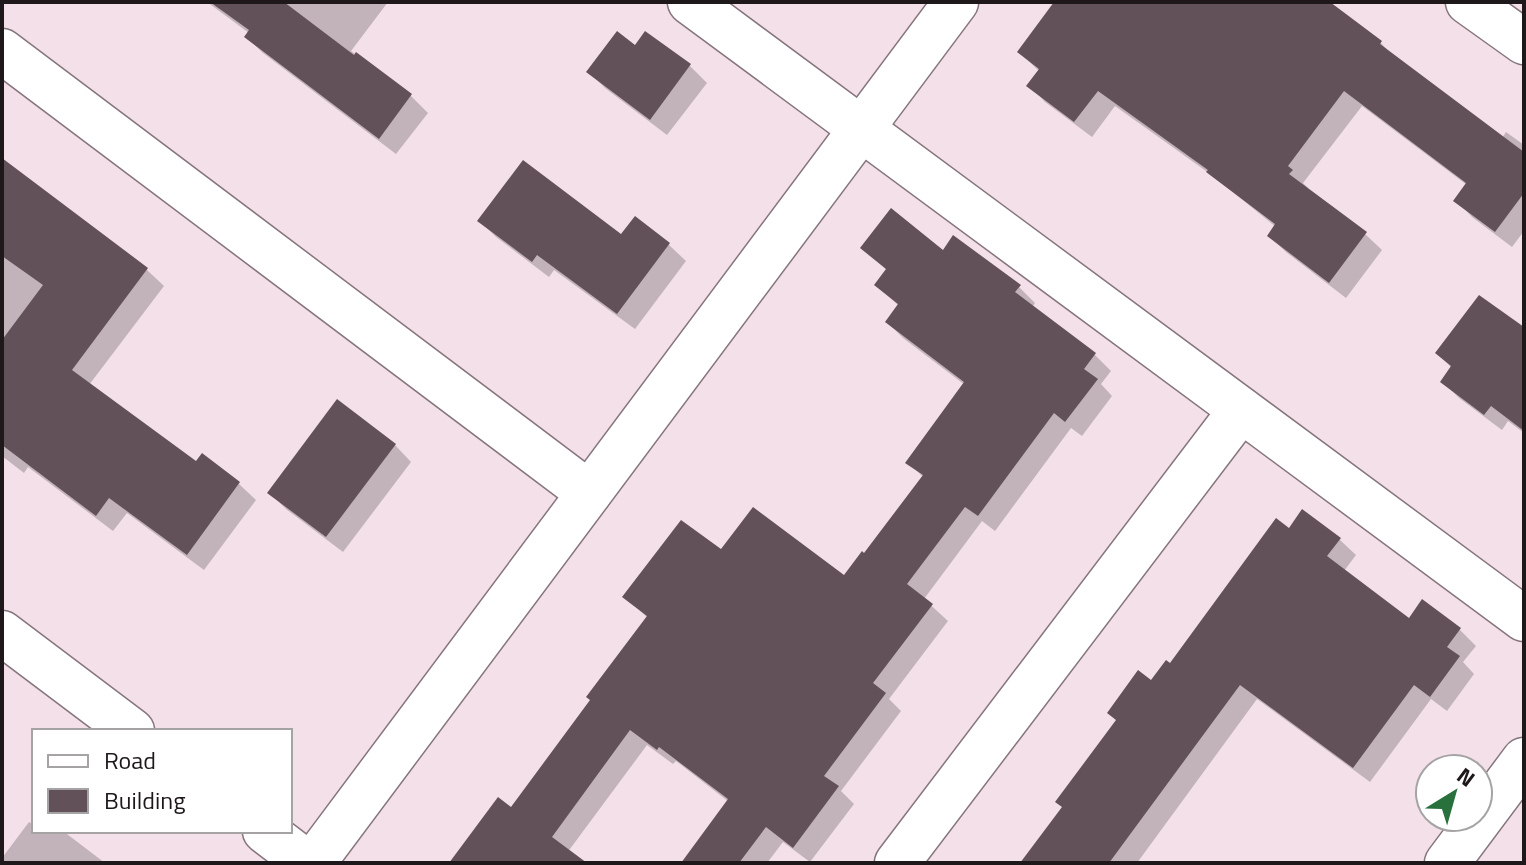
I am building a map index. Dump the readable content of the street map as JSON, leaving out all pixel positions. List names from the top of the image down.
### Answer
{
  "legend": ["Road", "Building"],
  "north": "top right"
}
